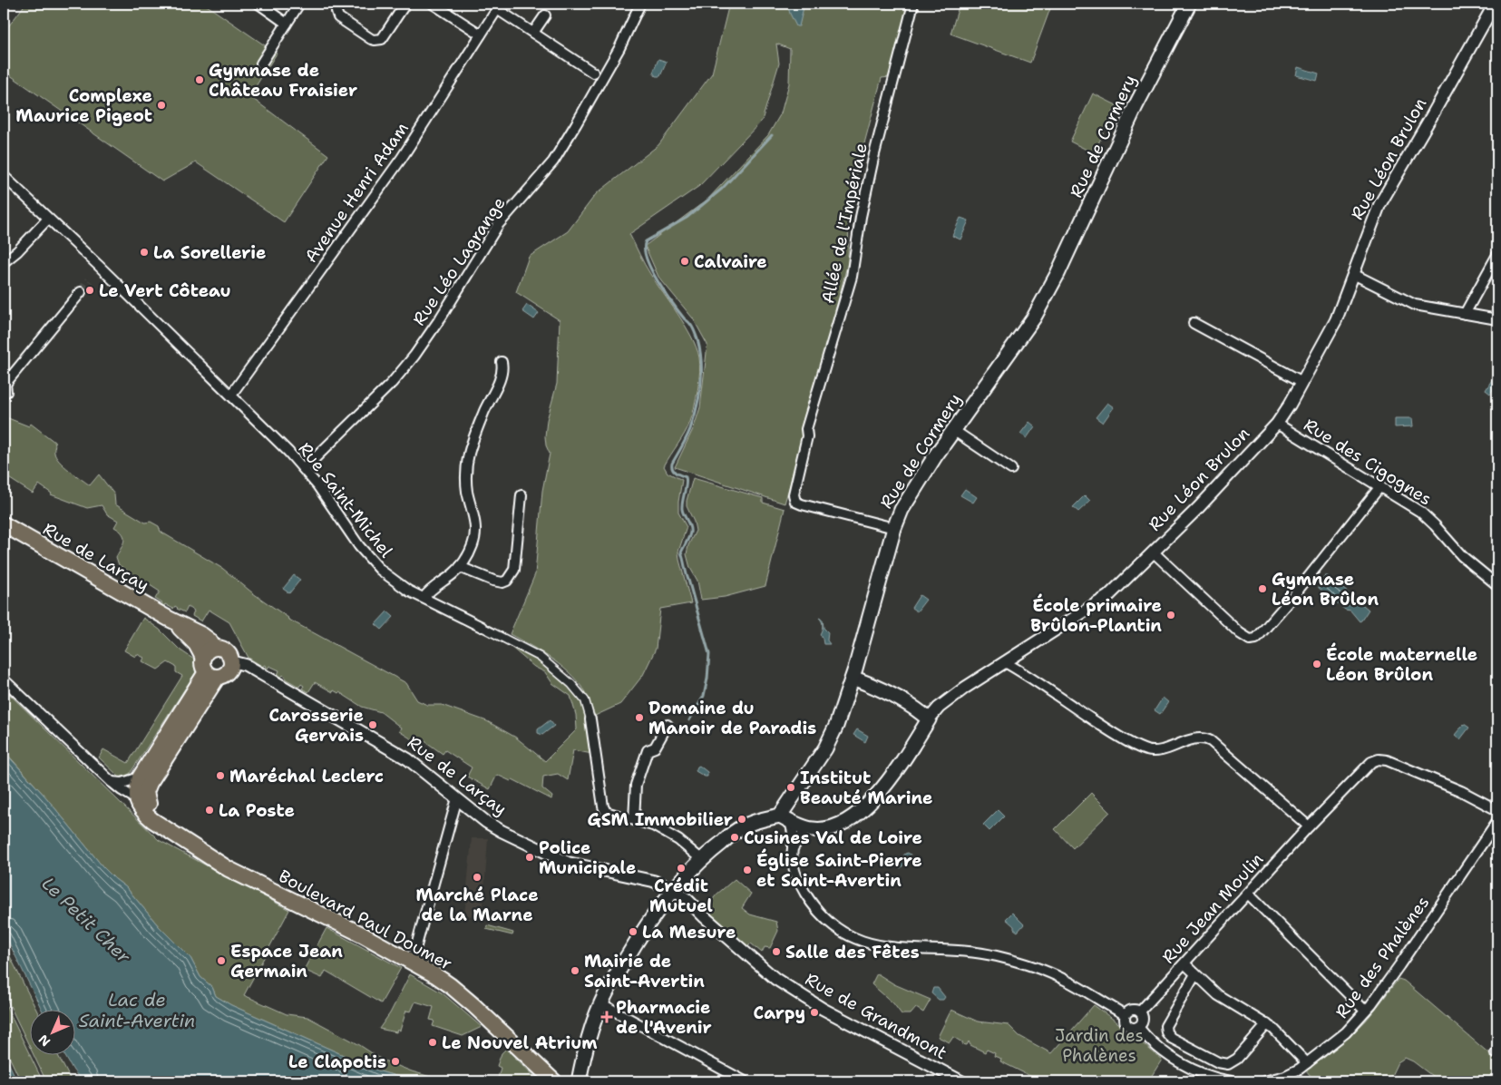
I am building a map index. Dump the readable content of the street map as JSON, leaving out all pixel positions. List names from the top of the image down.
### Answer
{
  "streets": {
    "main road": [
      "Rue de Cormery",
      "Rue Léon Brulon",
      "Rue de Larçay",
      "Boulevard Paul Doumer"
    ],
    "street": [
      "Avenue Henri Adam",
      "Allée de l'Impériale",
      "Rue Léo Lagrange",
      "Rue des Cigognes",
      "Rue Saint-Michel",
      "Rue Jean Moulin",
      "Rue des Phalènes",
      "Rue de Grandmont"
    ]
  },
  "crossings": [
    ["Rue de Cormery", "Rue Léon Brulon"],
    ["Rue de Cormery", "Allée de l'Impériale"],
    ["Rue Léon Brulon", "Rue des Cigognes"],
    ["Avenue Henri Adam", "Rue Saint-Michel"],
    ["Rue Léo Lagrange", "Rue Saint-Michel"],
    ["Rue de Larçay", "Rue de Grandmont"]
  ],
  "water": ["Le Petit Cher", "Lac de Saint-Avertin"],
  "parks": ["Jardin des Phalènes"],
  "places": {
    "other": [
      "Gymnase de Château Fraisier",
      "Complexe Maurice Pigeot",
      "La Sorellerie",
      "Calvaire",
      "Le Vert Côteau",
      "Gymnase Léon Brûlon",
      "École primaire Brûlon-Plantin",
      "École maternelle Léon Brûlon",
      "Domaine du Manoir de Paradis",
      "Carosserie Gervais",
      "Maréchal Leclerc",
      "Institut Beauté Marine",
      "La Poste",
      "GSM Immobilier",
      "Cusines Val de Loire",
      "Police Municipale",
      "Crédit Mutuel",
      "Église Saint-Pierre et Saint-Avertin",
      "Marché Place de la Marne",
      "La Mesure",
      "Salle des Fêtes",
      "Espace Jean Germain",
      "Mairie de Saint-Avertin",
      "Carpy",
      "Le Nouvel Atrium",
      "Le Clapotis"
    ],
    "health": ["Pharmacie de l'Avenir"]
  },
  "north": "bottom left"
}
